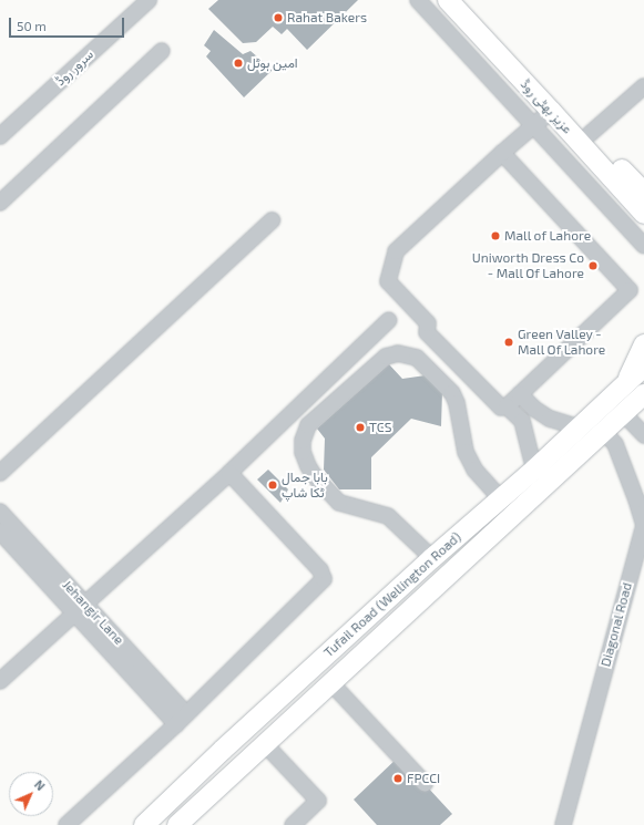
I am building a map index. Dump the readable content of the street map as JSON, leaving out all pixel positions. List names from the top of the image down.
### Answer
{
  "streets": {
    "main road": ["عزیز بھٹی روڈ", "Tufail Road (Wellington Road)"],
    "street": ["سرور روڈ", "Jehangir Lane", "Diagonal Road"]
  },
  "crossings": [
    ["Tufail Road (Wellington Road)", "Diagonal Road"]
  ],
  "places": [
    "Rahat Bakers",
    "امین ہوٹل",
    "Mall of Lahore",
    "Uniworth Dress Co - Mall Of Lahore",
    "Green Valley - Mall Of Lahore",
    "TCS",
    "بابا جمال ٹکا شاپ",
    "FPCCI"
  ],
  "scale_bar": "50 m",
  "north": "top right"
}
